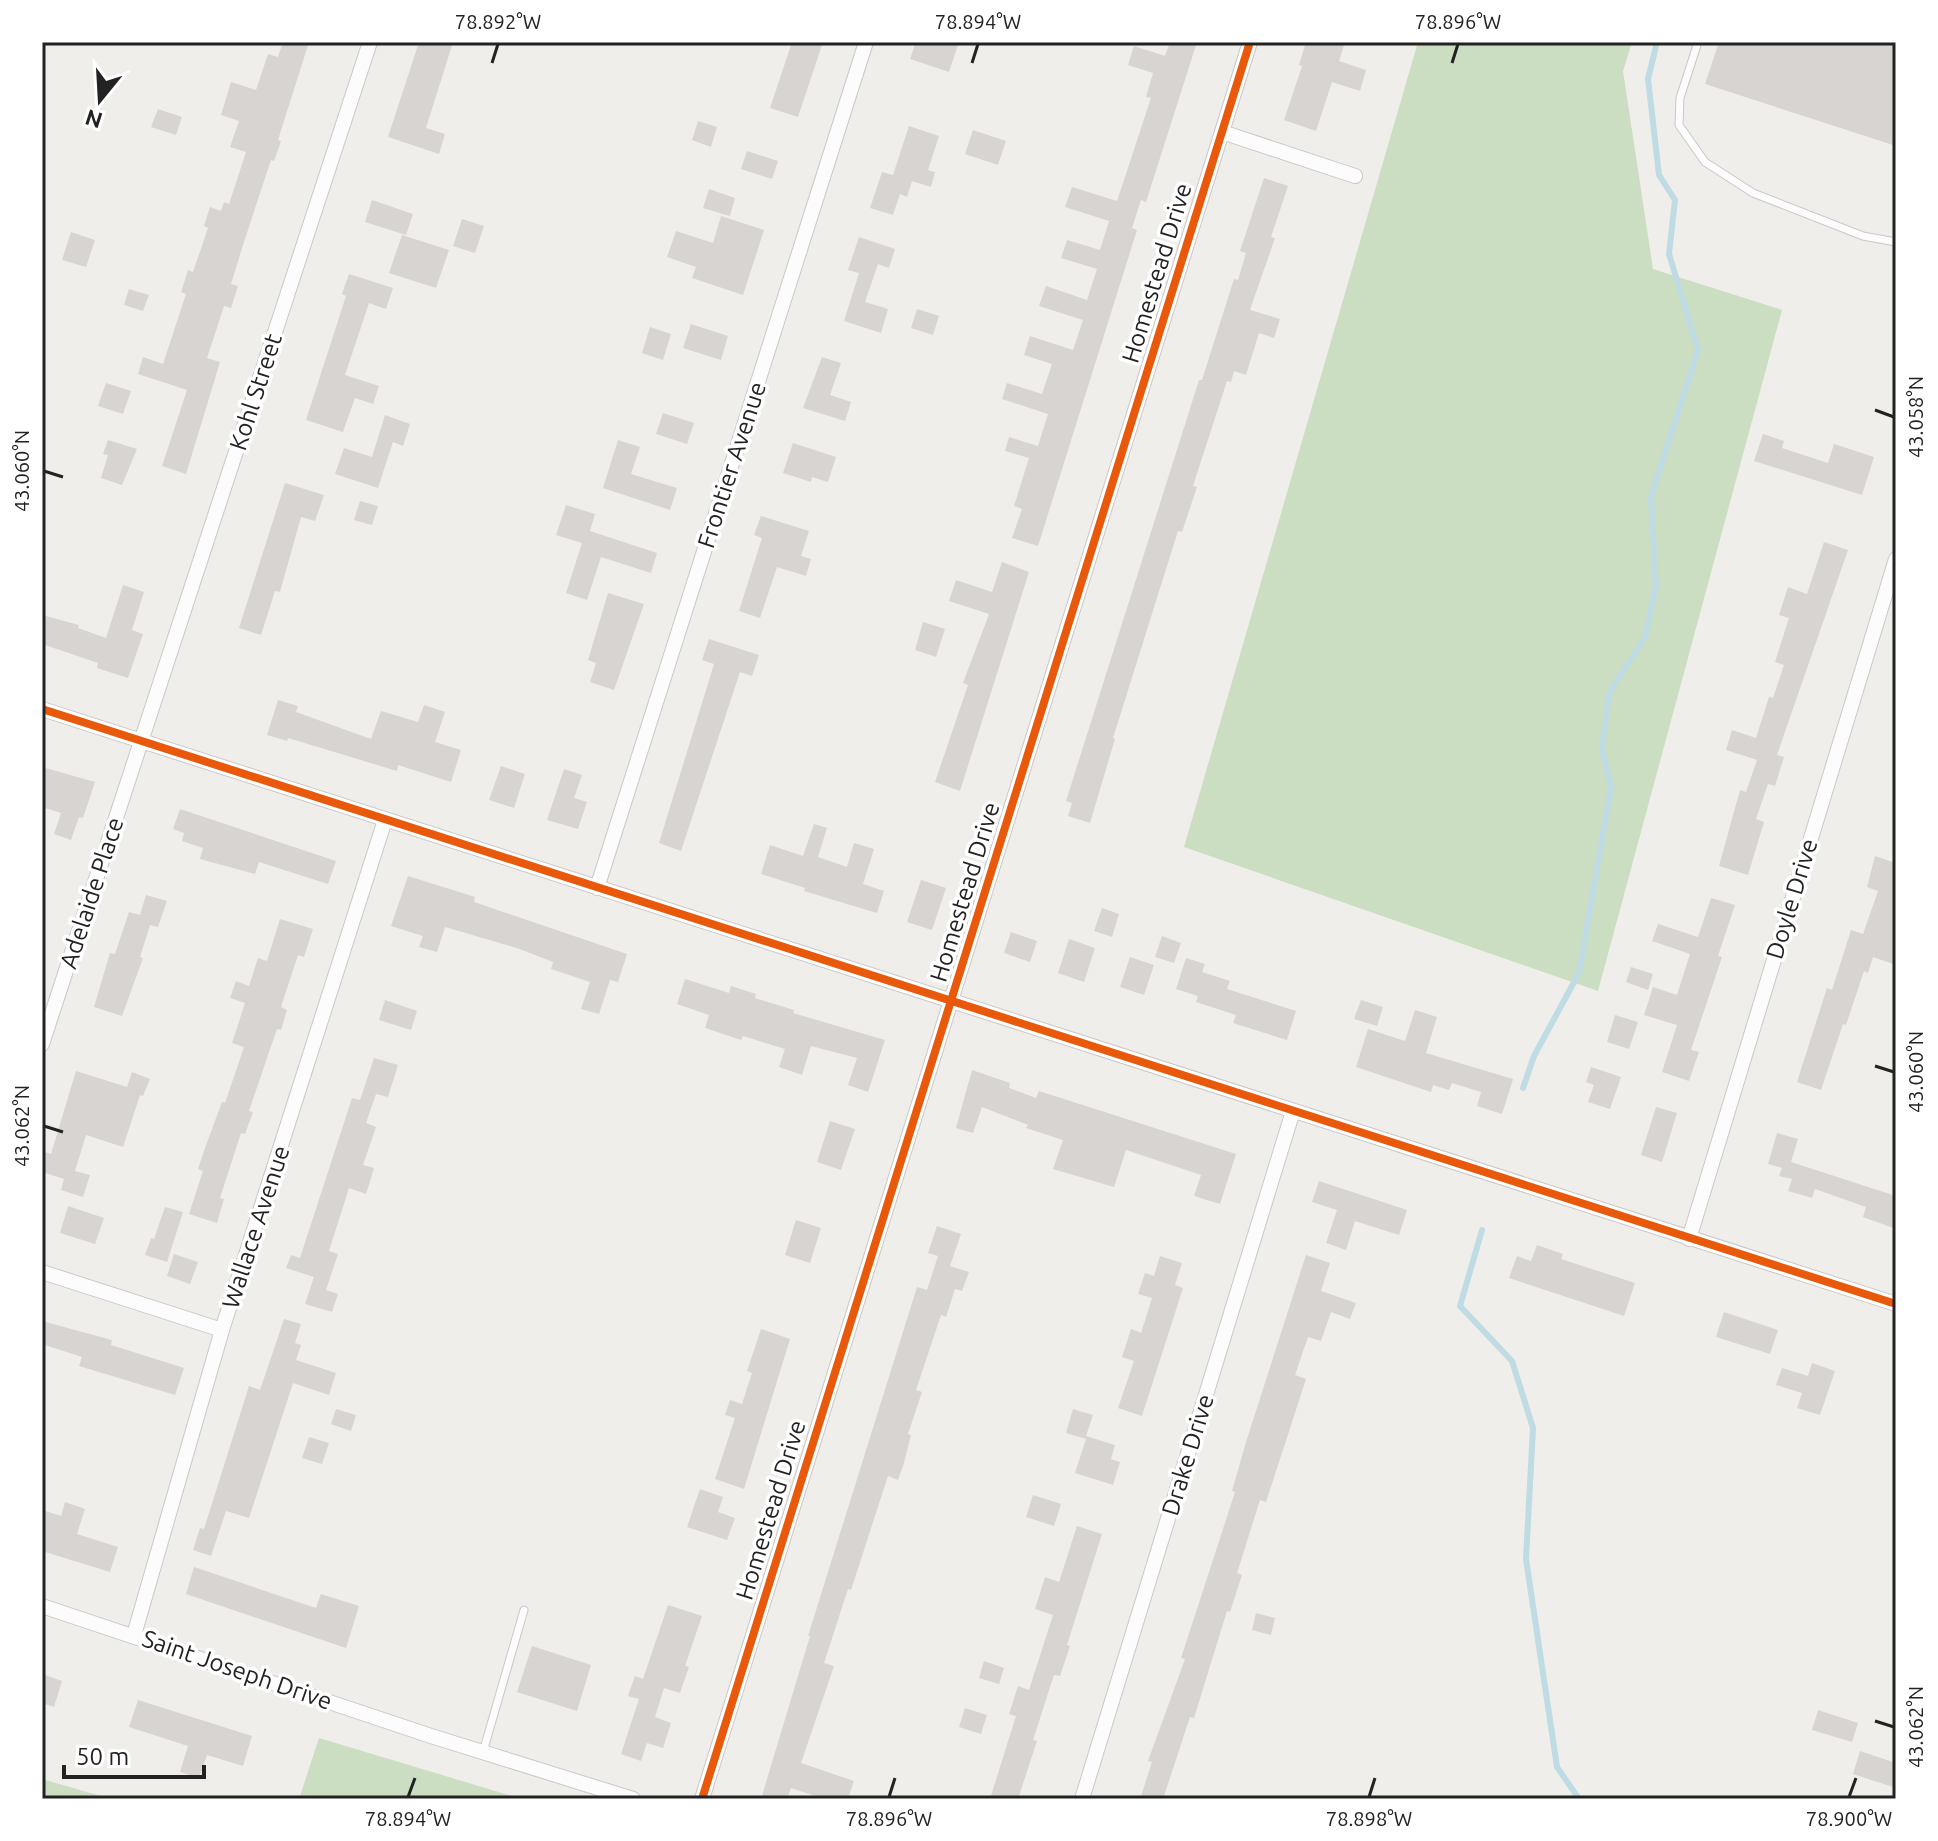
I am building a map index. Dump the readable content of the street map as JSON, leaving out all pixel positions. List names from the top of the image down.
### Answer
{
  "streets": {
    "street": [
      "Homestead Drive",
      "Kohl Street",
      "Frontier Avenue",
      "Adelaide Place",
      "Doyle Drive",
      "Wallace Avenue",
      "Drake Drive",
      "Saint Joseph Drive"
    ]
  },
  "crossings": [
    ["Kohl Street", "Adelaide Place"],
    ["Wallace Avenue", "Saint Joseph Drive"]
  ],
  "scale_bar": "50 m",
  "north": "bottom",
  "coordinates": [
    "78.892°W",
    "78.894°W",
    "78.896°W",
    "43.058°N",
    "43.060°N",
    "43.062°N",
    "78.898°W",
    "78.900°W"
  ]
}
